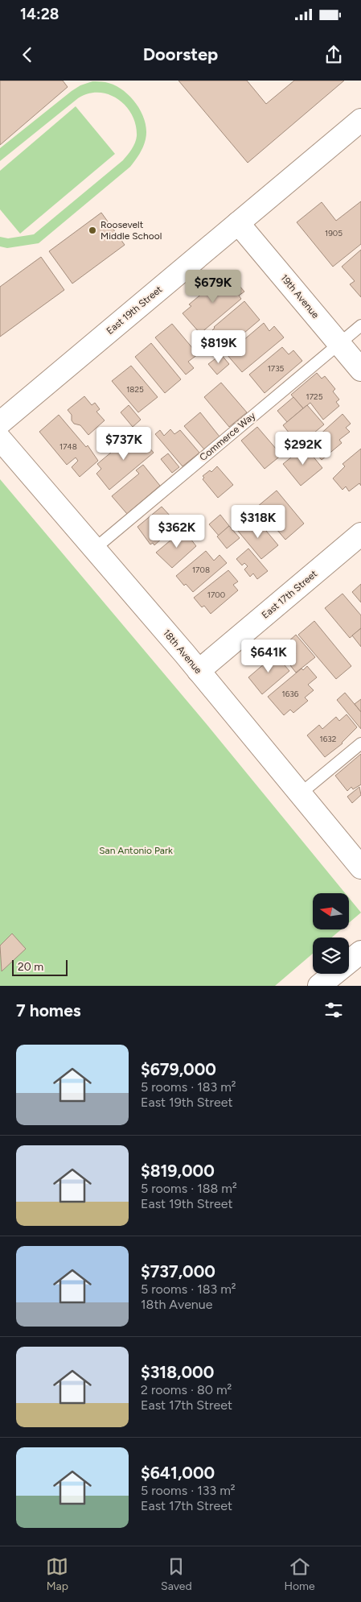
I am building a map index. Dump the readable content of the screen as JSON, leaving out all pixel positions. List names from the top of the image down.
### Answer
{
  "streets": {
    "street": [
      "19th Avenue",
      "East 19th Street",
      "East 17th Street",
      "18th Avenue"
    ],
    "lane": ["Commerce Way"]
  },
  "crossings": [
    ["19th Avenue", "East 19th Street"],
    ["19th Avenue", "Commerce Way"],
    ["Commerce Way", "18th Avenue"],
    ["East 17th Street", "18th Avenue"]
  ],
  "parks": ["San Antonio Park"],
  "places": ["Roosevelt Middle School"],
  "house_numbers": [
    "1905",
    "1735",
    "1825",
    "1725",
    "1748",
    "1708",
    "1700",
    "1636",
    "1632"
  ],
  "scale_bar": "20 m",
  "north": "left",
  "page": {
    "status": "14:28",
    "header": "Doorstep",
    "price": [
      "$679K",
      "$819K",
      "$737K",
      "$292K",
      "$318K",
      "$362K",
      "$641K"
    ],
    "scale": "20 m",
    "heading": "7 homes",
    "list": [
      {
        "name": "$679,000",
        "note": "5 rooms · 183 m² · East 19th Street"
      },
      {
        "name": "$819,000",
        "note": "5 rooms · 188 m² · East 19th Street"
      },
      {
        "name": "$737,000",
        "note": "5 rooms · 183 m² · 18th Avenue"
      },
      {
        "name": "$318,000",
        "note": "2 rooms · 80 m² · East 17th Street"
      },
      {
        "name": "$641,000",
        "note": "5 rooms · 133 m² · East 17th Street"
      }
    ],
    "tabs": ["Map", "Saved", "Home"]
  }
}
